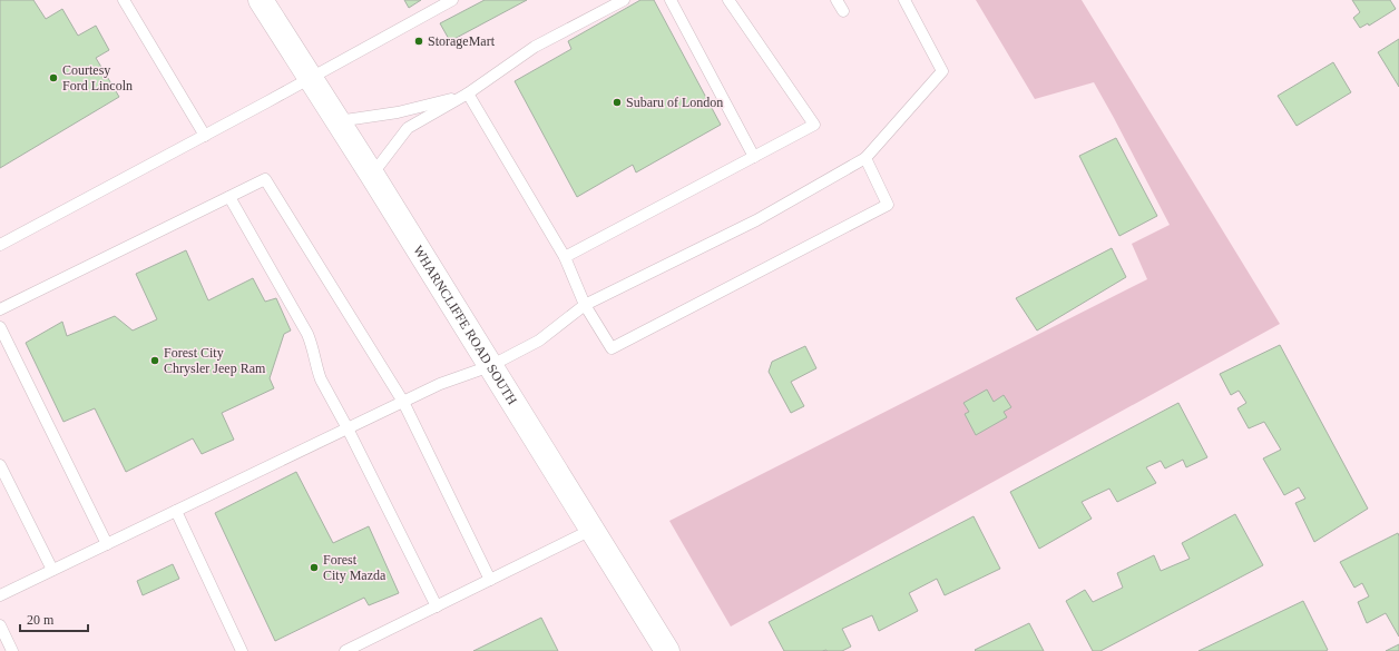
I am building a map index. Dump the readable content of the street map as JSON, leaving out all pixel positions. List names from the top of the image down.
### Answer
{
  "streets": {
    "main road": ["WHARNCLIFFE ROAD SOUTH"]
  },
  "places": [
    "StorageMart",
    "Courtesy Ford Lincoln",
    "Subaru of London",
    "Forest City Chrysler Jeep Ram",
    "Forest City Mazda"
  ],
  "scale_bar": "20 m"
}
